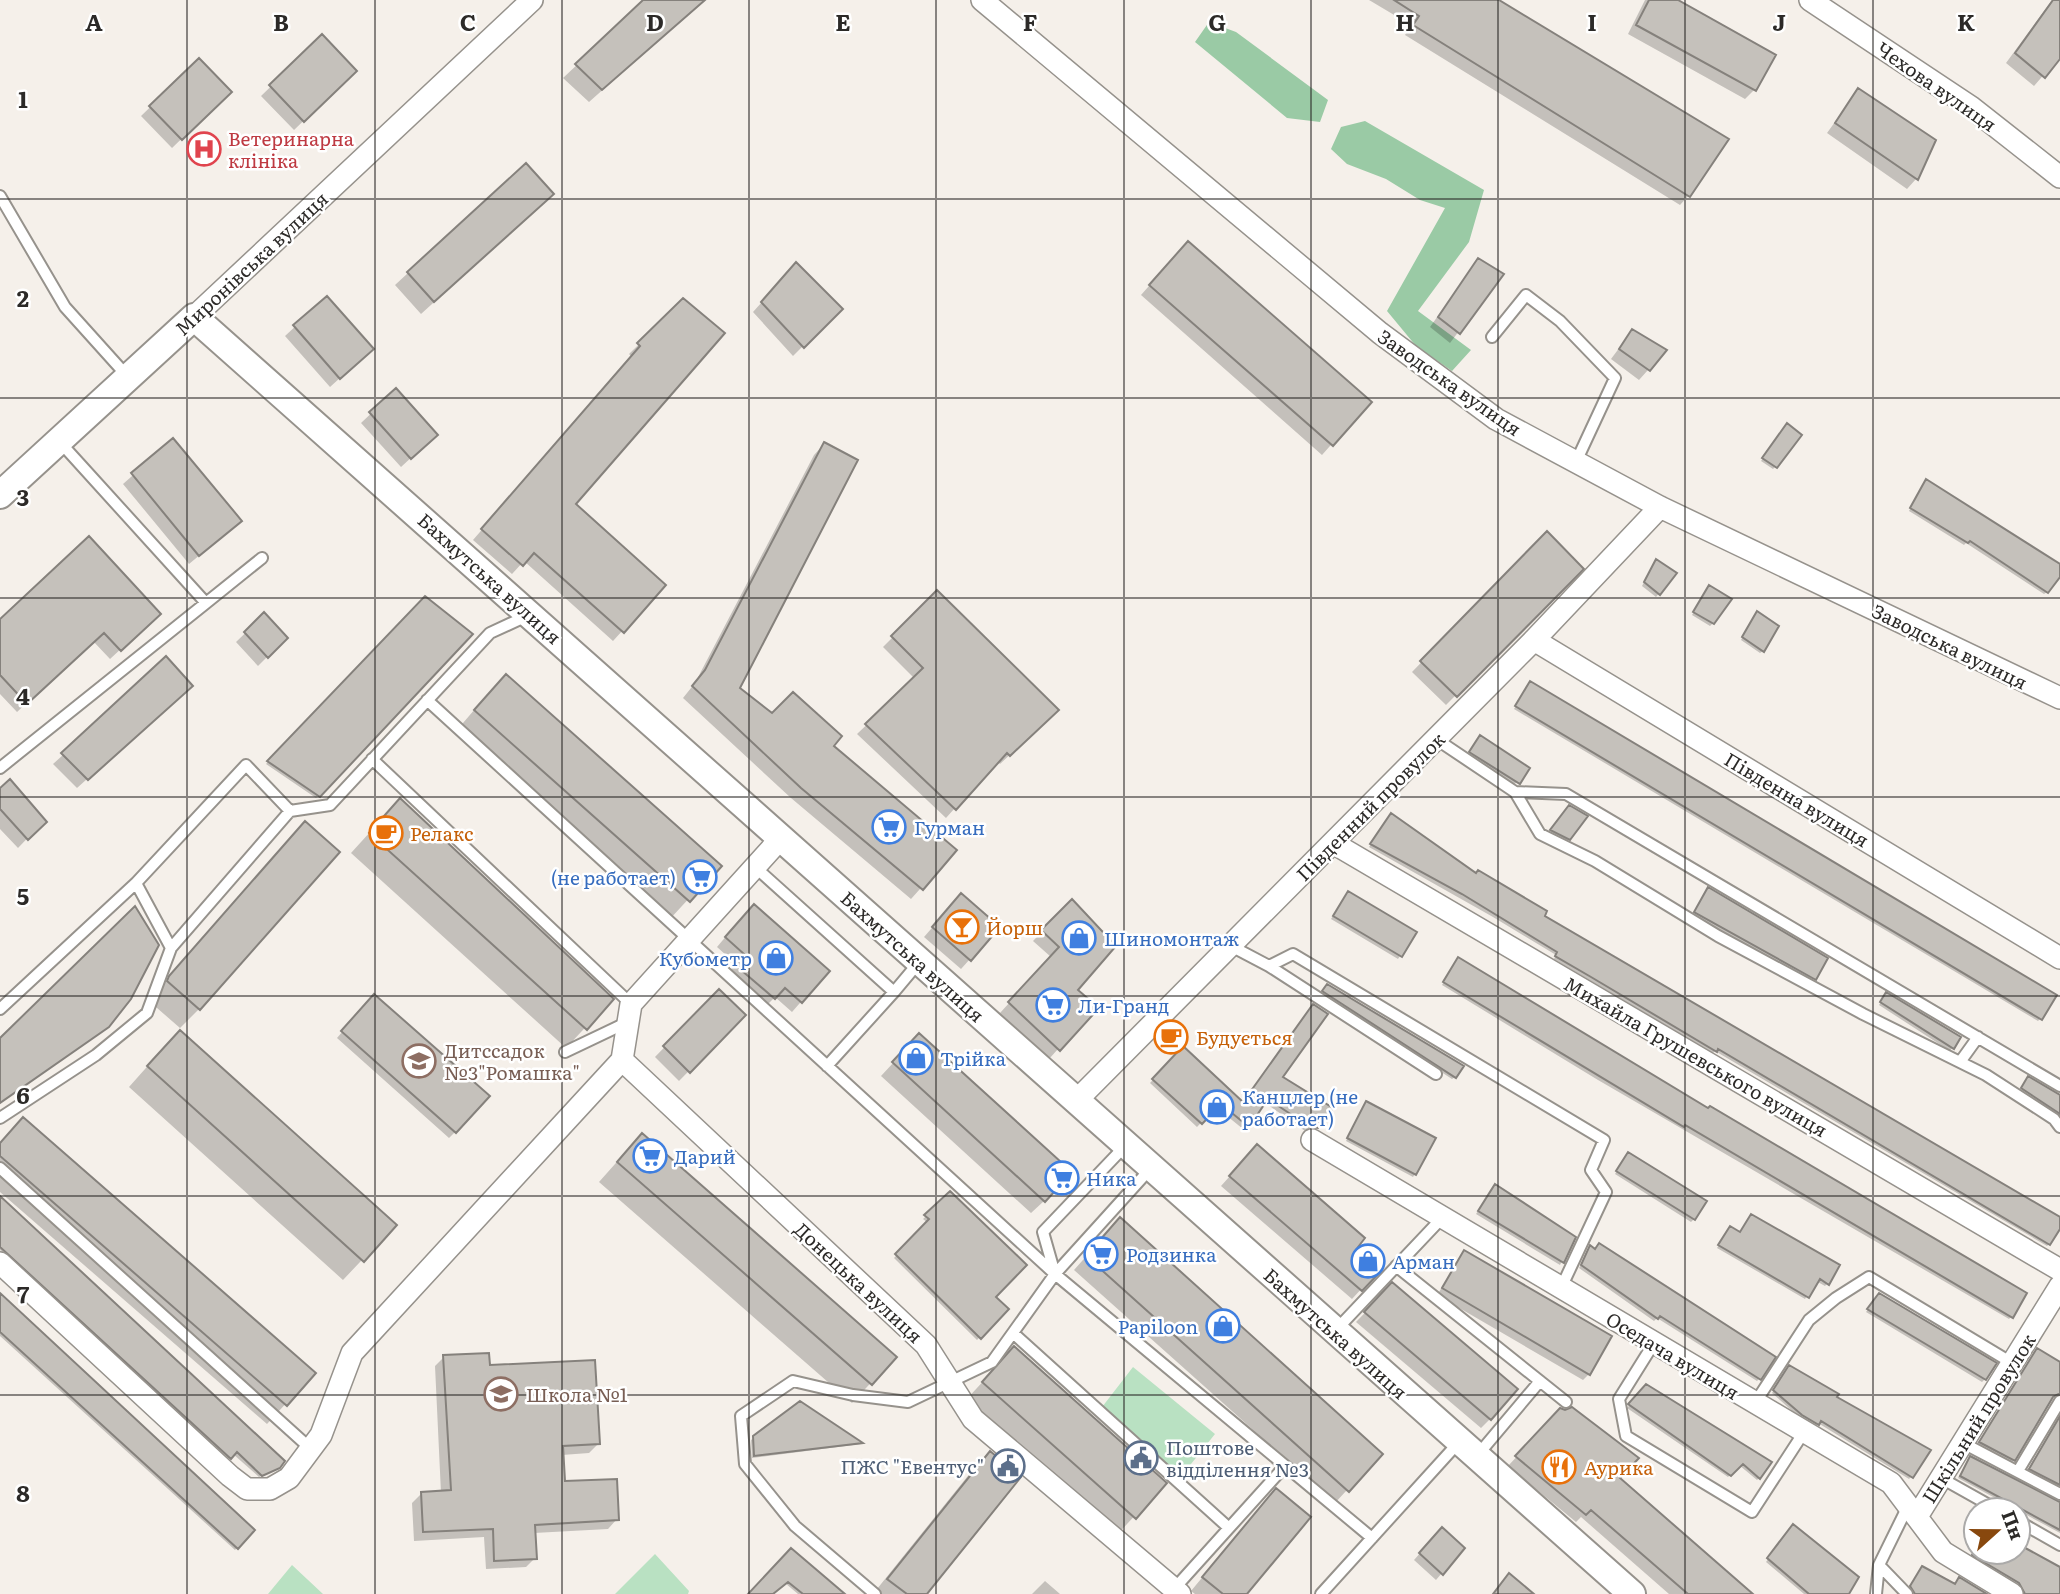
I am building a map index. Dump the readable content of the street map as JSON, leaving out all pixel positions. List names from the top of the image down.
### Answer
{
  "streets": {
    "street": [
      "Чехова вулиця",
      "Миронівська вулиця",
      "Заводська вулиця",
      "Бахмутська вулиця",
      "Південна вулиця",
      "Південний провулок",
      "Михайла Грушевського вулиця",
      "Донецька вулиця",
      "Оседача вулиця",
      "Шкільний провулок"
    ]
  },
  "crossings": [
    ["Миронівська вулиця", "Бахмутська вулиця"],
    ["Заводська вулиця", "Південний провулок"],
    ["Бахмутська вулиця", "Південний провулок"],
    ["Південна вулиця", "Південний провулок"],
    ["Південний провулок", "Михайла Грушевського вулиця"],
    ["Оседача вулиця", "Шкільний провулок"]
  ],
  "places": {
    "hospital": ["Ветеринарна клініка"],
    "supermarket": [
      "Гурман",
      "(не работает)",
      "Ли-Гранд",
      "Дарий",
      "Ника",
      "Родзинка"
    ],
    "cafe": ["Релакс", "Будується"],
    "bar": ["Йорш"],
    "shop": [
      "Шиномонтаж",
      "Кубометр",
      "Трійка",
      "Канцлер (не работает)",
      "Арман",
      "Papiloon"
    ],
    "school or university": ["Дитссадок №3\"Ромашка\"", "Школа №1"],
    "public building": ["Поштове відділення №3", "ПЖС \"Евентус\""],
    "restaurant": ["Аурика"]
  },
  "north": "right",
  "grid": {
    "columns": [
      "A",
      "B",
      "C",
      "D",
      "E",
      "F",
      "G",
      "H",
      "I",
      "J",
      "K"
    ],
    "rows": [
      "1",
      "2",
      "3",
      "4",
      "5",
      "6",
      "7",
      "8"
    ]
  }
}
